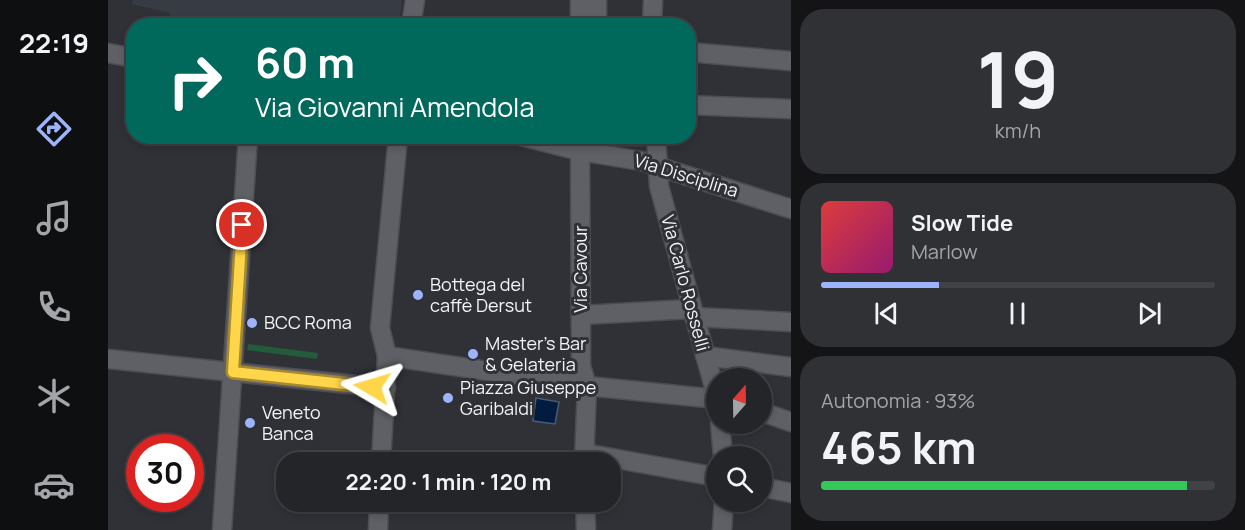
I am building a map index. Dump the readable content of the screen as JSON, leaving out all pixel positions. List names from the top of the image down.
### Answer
{
  "streets": {
    "street": ["Via Disciplina", "Via Cavour", "Via Carlo Rosselli"]
  },
  "crossings": [
    ["Via Disciplina", "Via Cavour"],
    ["Via Disciplina", "Via Carlo Rosselli"]
  ],
  "places": [
    "Bottega del caffè Dersut",
    "BCC Roma",
    "Master's Bar & Gelateria",
    "Piazza Giuseppe Garibaldi",
    "Veneto Banca"
  ],
  "north": "top",
  "page": {
    "tabs": "22:19",
    "tile": [
      ["19", "km/h"],
      ["Autonomia · 93%", "465 km"]
    ],
    "turn": ["60 m", "Via Giovanni Amendola"],
    "song": ["Slow Tide", "Marlow"],
    "limit": "30",
    "trip": "22:20 · 1 min · 120 m"
  }
}
